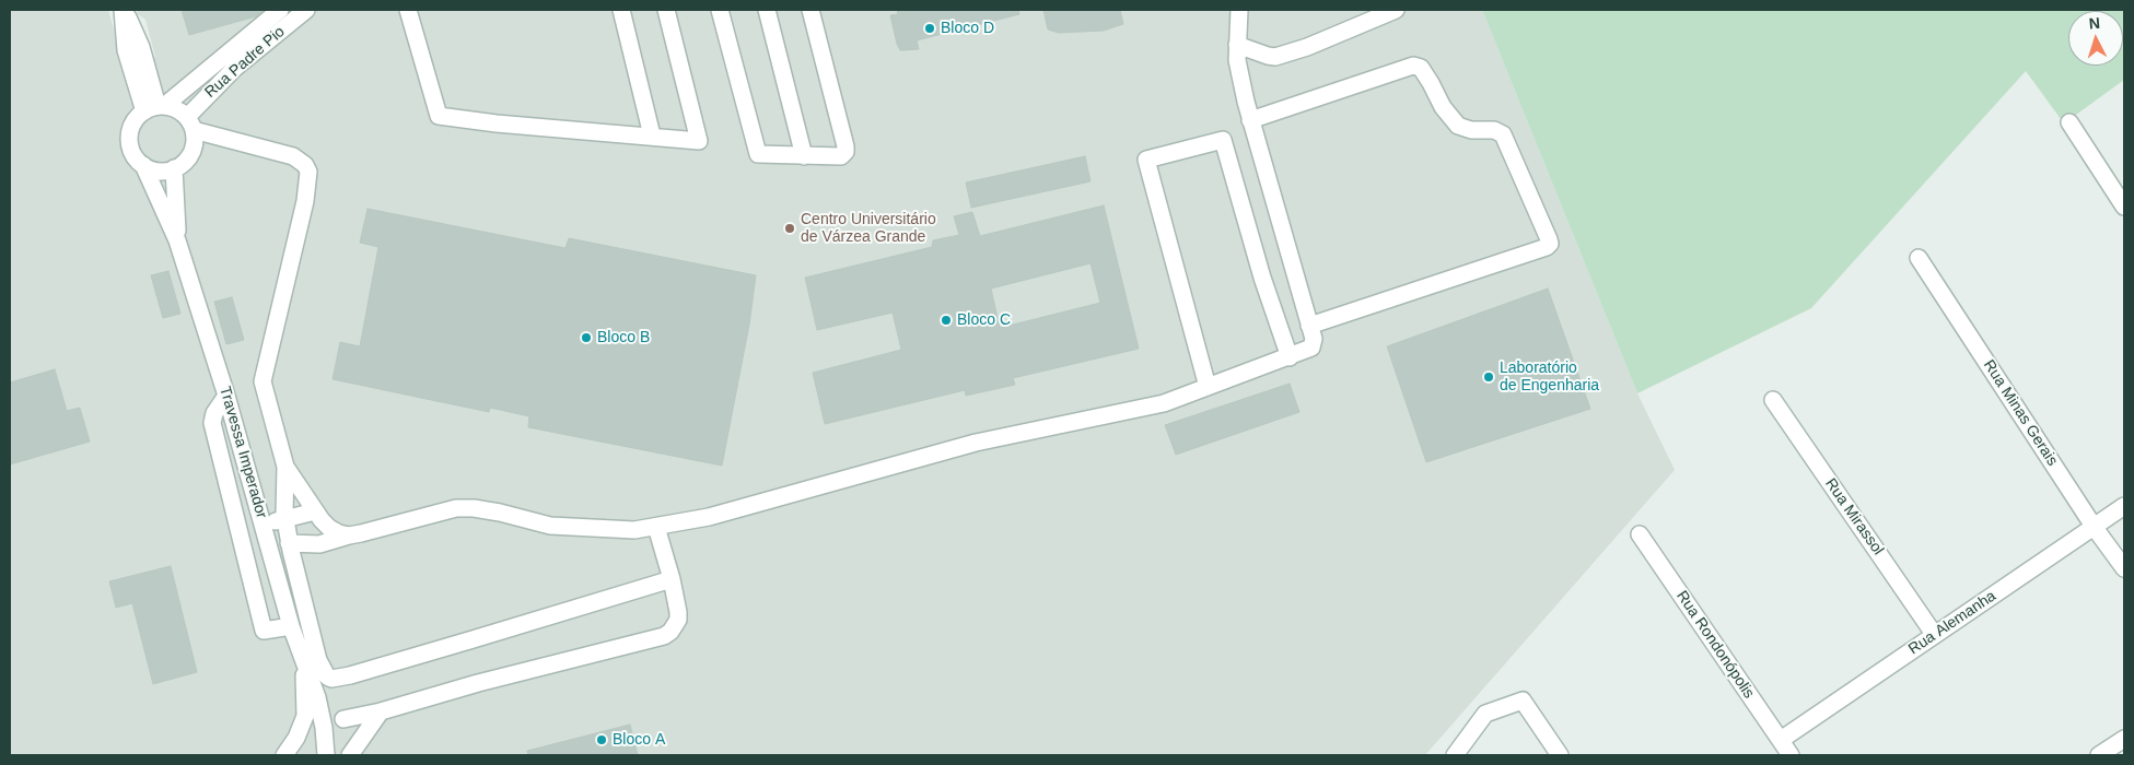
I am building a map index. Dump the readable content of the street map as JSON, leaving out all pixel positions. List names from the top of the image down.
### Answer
{
  "streets": {
    "street": [
      "Rua Padre Pio",
      "Rua Minas Gerais",
      "Travessa Imperador",
      "Rua Mirassol",
      "Rua Alemanha",
      "Rua Rondonópolis"
    ]
  },
  "crossings": [
    ["Rua Padre Pio", "Travessa Imperador"],
    ["Rua Minas Gerais", "Rua Alemanha"],
    ["Rua Mirassol", "Rua Alemanha"],
    ["Rua Alemanha", "Rua Rondonópolis"]
  ],
  "places": [
    "Bloco D",
    "Centro Universitário de Várzea Grande",
    "Bloco C",
    "Bloco B",
    "Laboratório de Engenharia",
    "Bloco A"
  ],
  "north": "top"
}
